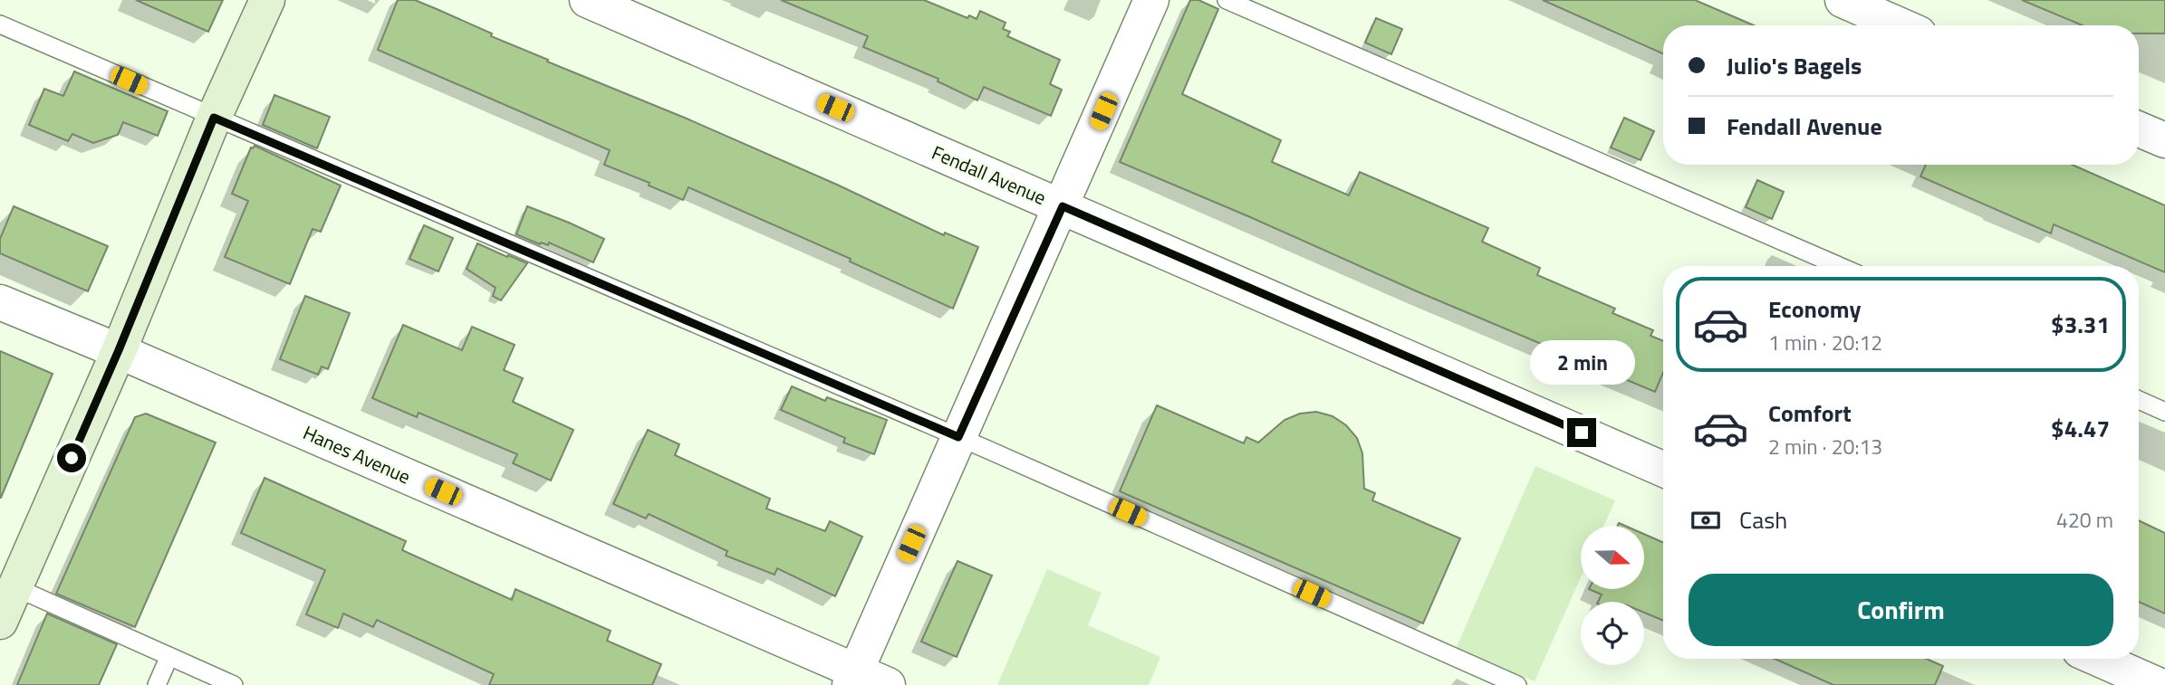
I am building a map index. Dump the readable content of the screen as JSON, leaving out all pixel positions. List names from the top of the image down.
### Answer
{
  "streets": {
    "street": ["Fendall Avenue", "Hanes Avenue"]
  },
  "north": "right",
  "page": {
    "banner": ["Julio's Bagels", "Fendall Avenue"],
    "list": [
      {
        "name": "Economy",
        "note": "1 min · 20:12",
        "value": "$3.31"
      },
      {
        "name": "Comfort",
        "note": "2 min · 20:13",
        "value": "$4.47"
      }
    ],
    "bubble": "2 min",
    "pay": ["Cash", "420 m"],
    "buttons": "Confirm"
  }
}
